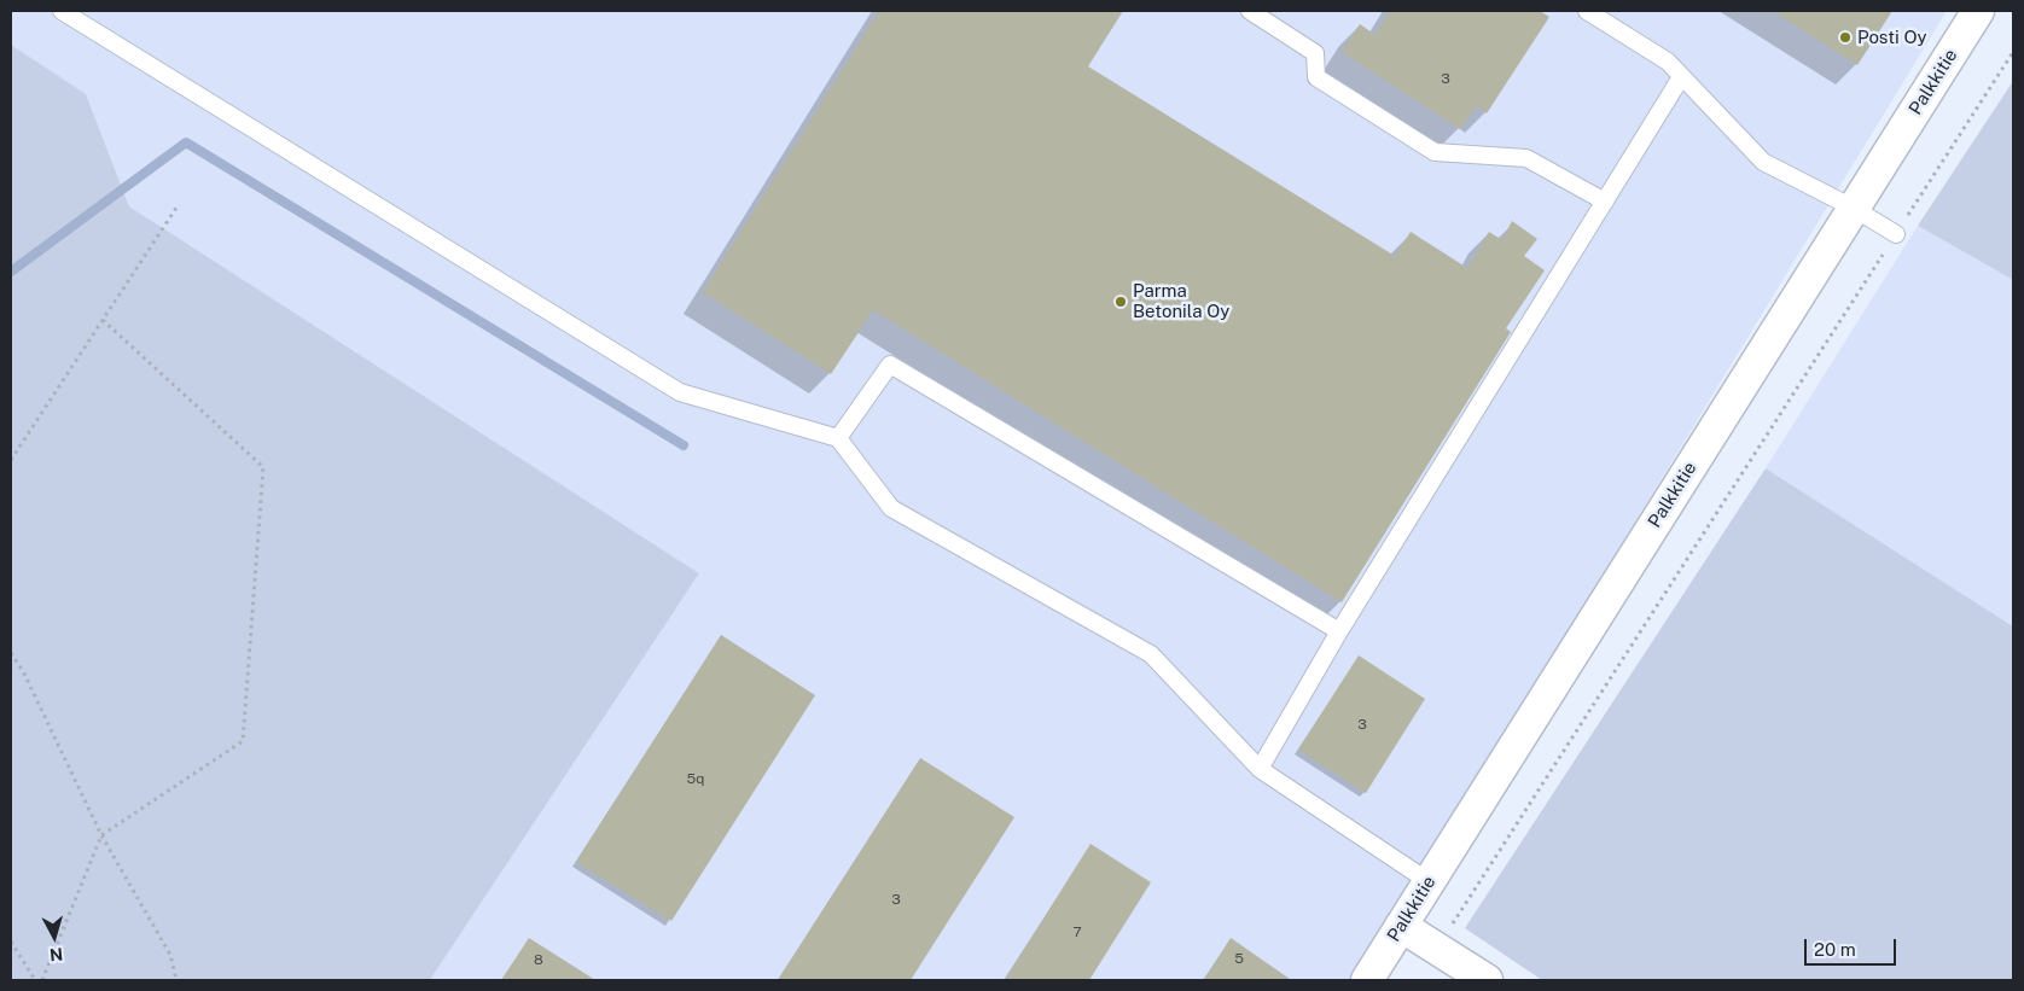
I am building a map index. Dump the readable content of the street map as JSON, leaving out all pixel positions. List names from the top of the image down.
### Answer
{
  "streets": {
    "street": ["Palkkitie"]
  },
  "places": ["Posti Oy", "Parma Betonila Oy"],
  "house_numbers": [
    "3",
    "3",
    "5q",
    "3",
    "7",
    "5",
    "8"
  ],
  "scale_bar": "20 m",
  "north": "bottom"
}
